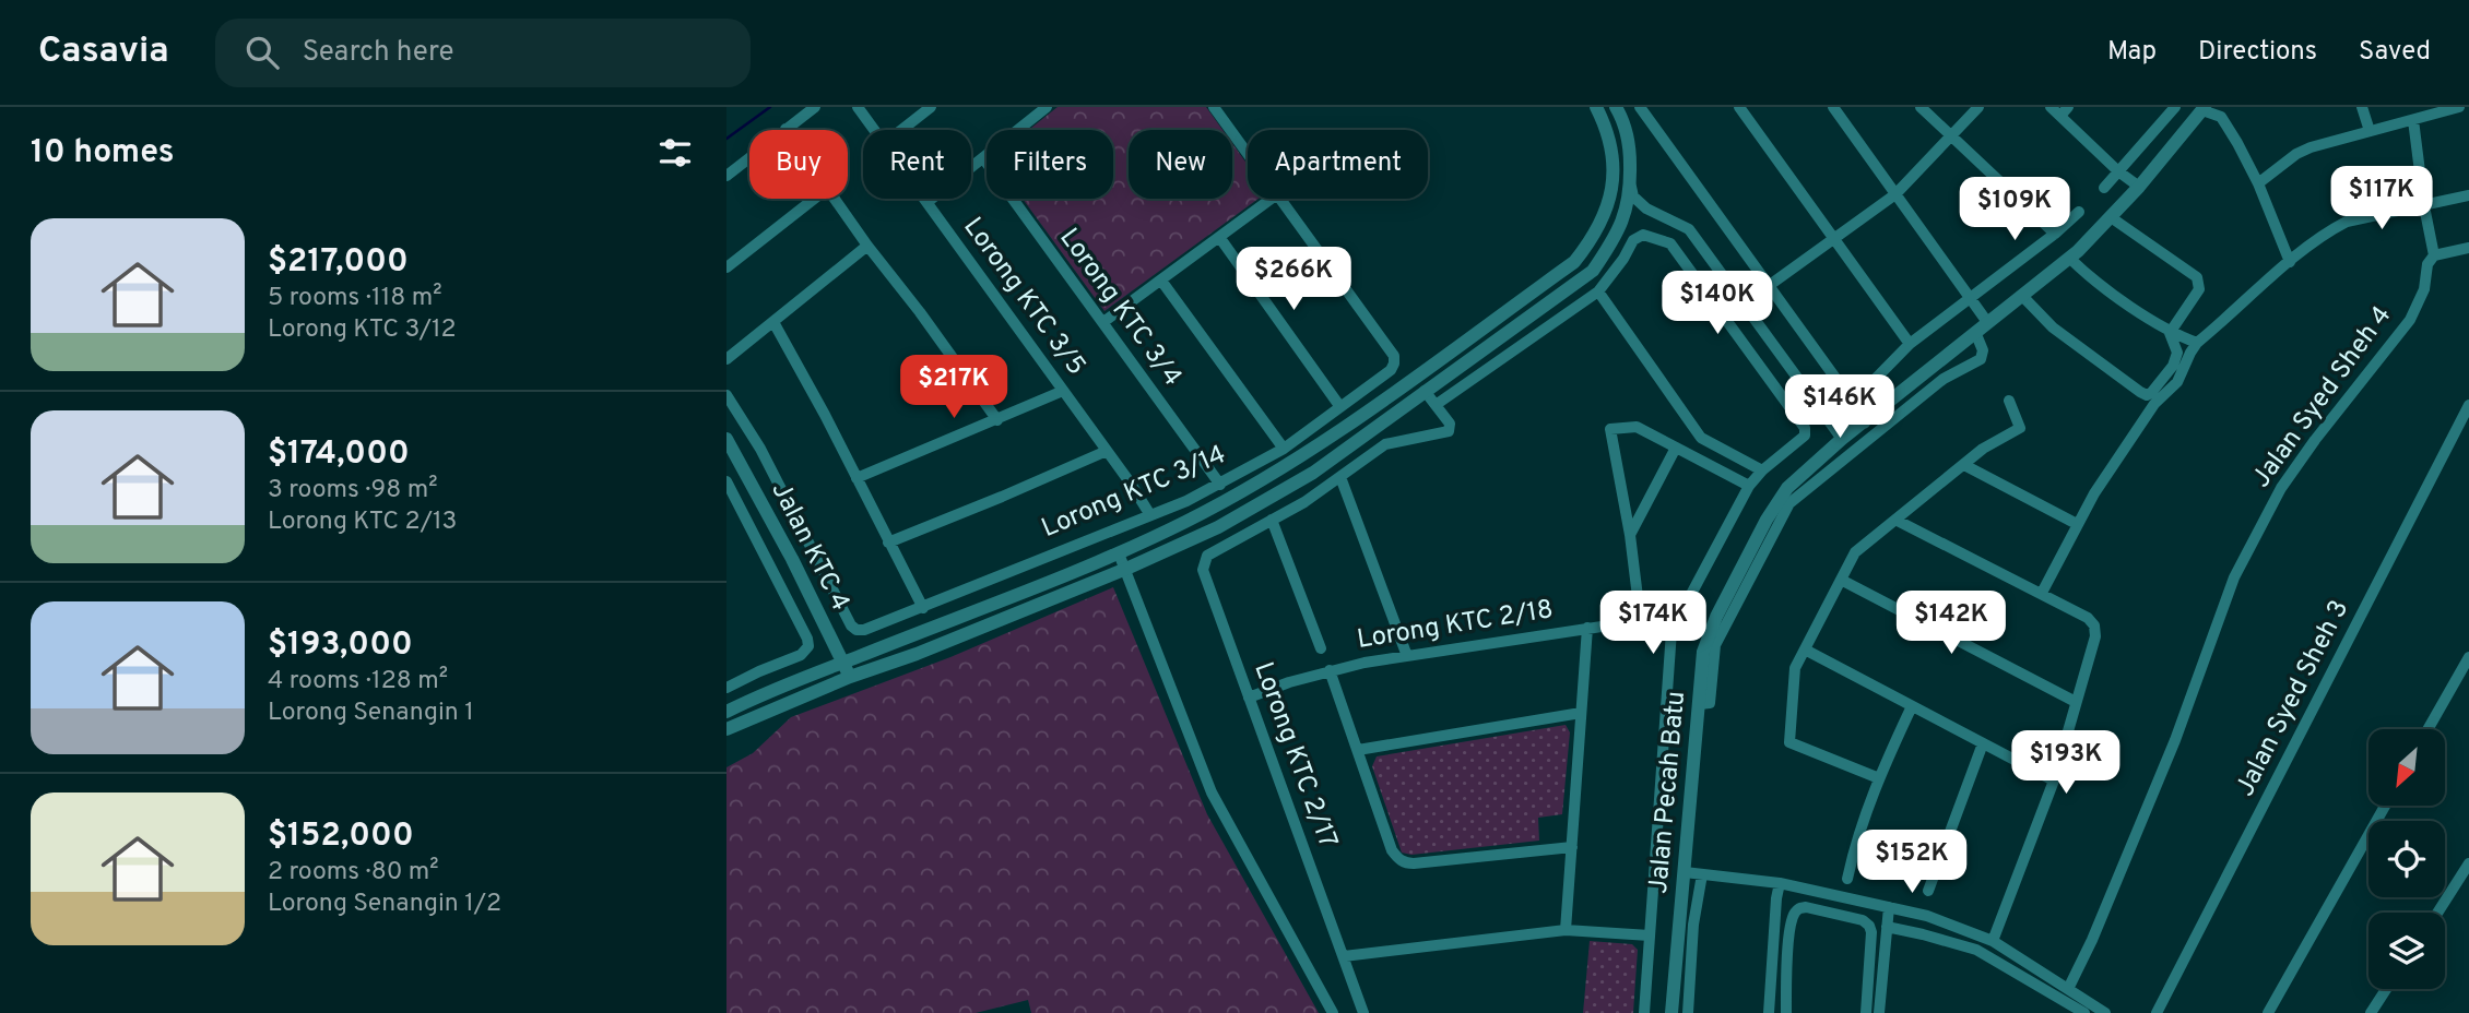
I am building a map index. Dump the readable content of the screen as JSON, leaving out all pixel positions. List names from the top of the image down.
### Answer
{
  "streets": {
    "street": [
      "Lorong KTC 3/5",
      "Lorong KTC 3/4",
      "Jalan Syed Sheh 4",
      "Lorong KTC 3/14",
      "Jalan KTC 4",
      "Lorong KTC 2/18",
      "Jalan Syed Sheh 3",
      "Lorong KTC 2/17",
      "Jalan Pecah Batu"
    ]
  },
  "crossings": [
    ["Lorong KTC 3/5", "Lorong KTC 3/14"],
    ["Lorong KTC 3/4", "Lorong KTC 3/14"],
    ["Lorong KTC 2/18", "Lorong KTC 2/17"]
  ],
  "north": "bottom left",
  "page": {
    "header": "Casavia",
    "search": "Search here",
    "nav": ["Map", "Directions", "Saved"],
    "heading": "10 homes",
    "chip": [
      "Buy",
      "Rent",
      "Filters",
      "New",
      "Apartment"
    ],
    "price": [
      "$117K",
      "$109K",
      "$266K",
      "$140K",
      "$217K",
      "$146K",
      "$174K",
      "$142K",
      "$193K",
      "$152K"
    ],
    "list": [
      {
        "name": "$217,000",
        "note": "5 rooms · 118 m² · Lorong KTC 3/12"
      },
      {
        "name": "$174,000",
        "note": "3 rooms · 98 m² · Lorong KTC 2/13"
      },
      {
        "name": "$193,000",
        "note": "4 rooms · 128 m² · Lorong Senangin 1"
      },
      {
        "name": "$152,000",
        "note": "2 rooms · 80 m² · Lorong Senangin 1/2"
      }
    ]
  }
}
